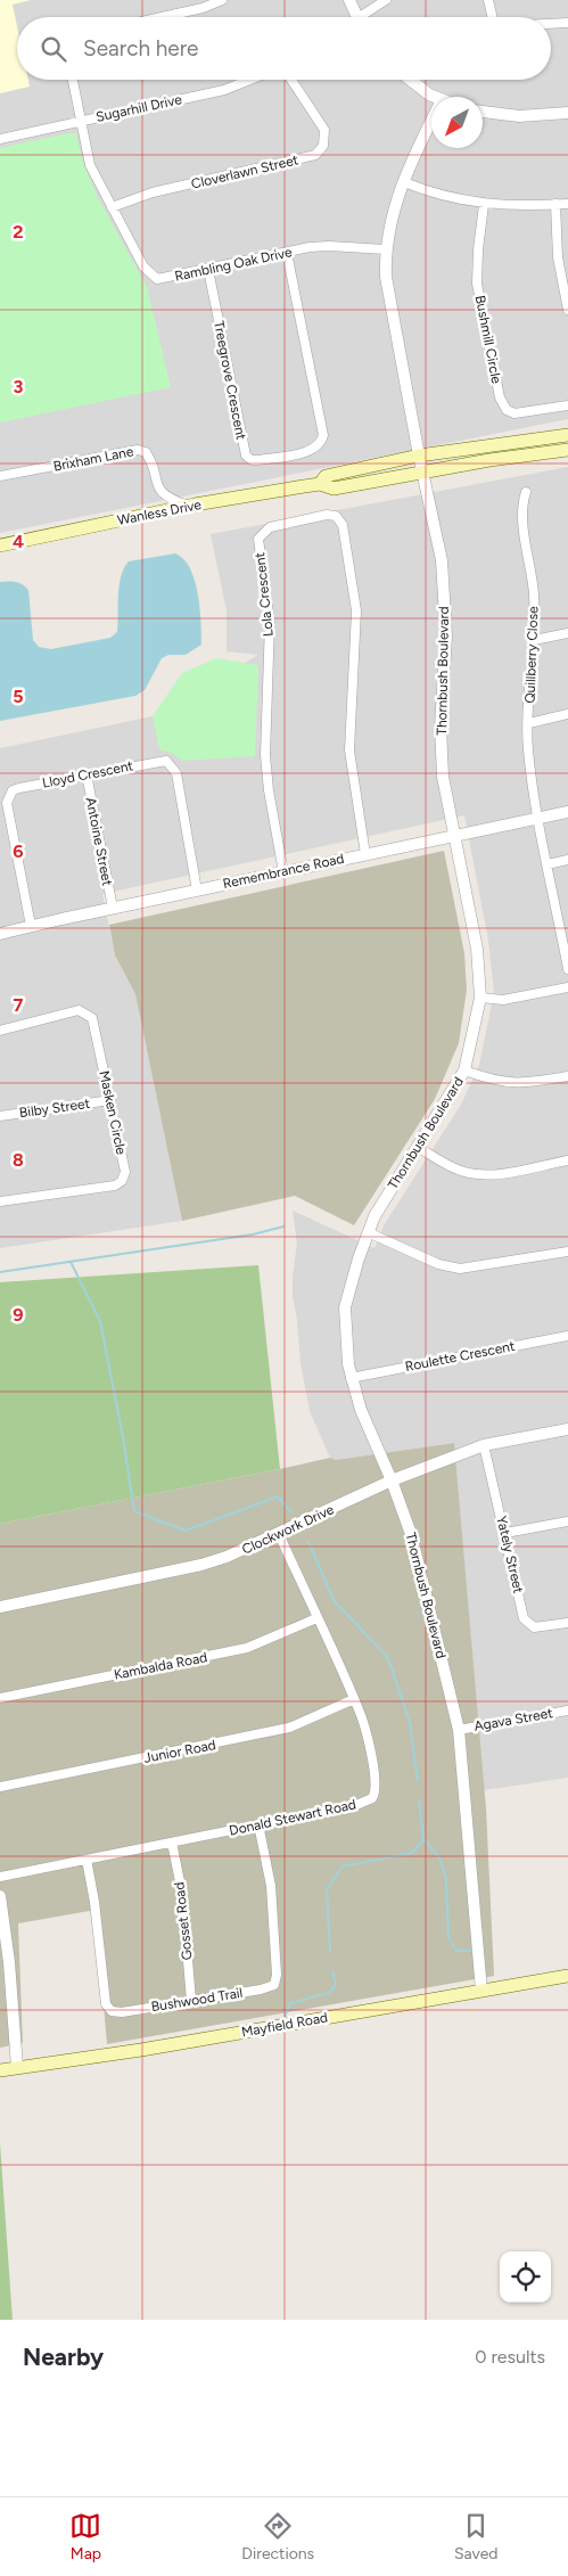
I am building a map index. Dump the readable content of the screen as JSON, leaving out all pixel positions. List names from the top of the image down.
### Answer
{
  "streets": {
    "main road": ["Wanless Drive", "Mayfield Road"],
    "street": [
      "Sugarhill Drive",
      "Cloverlawn Street",
      "Rambling Oak Drive",
      "Bushmill Circle",
      "Treegrove Crescent",
      "Brixham Lane",
      "Lola Crescent",
      "Quillberry Close",
      "Thornbush Boulevard",
      "Lloyd Crescent",
      "Antoine Street",
      "Remembrance Road",
      "Bilby Street",
      "Masken Circle",
      "Roulette Crescent",
      "Clockwork Drive",
      "Yately Street",
      "Kambalda Road",
      "Agava Street",
      "Junior Road",
      "Donald Stewart Road",
      "Gosset Road",
      "Bushwood Trail"
    ]
  },
  "crossings": [
    ["Sugarhill Drive", "Rambling Oak Drive"],
    ["Cloverlawn Street", "Rambling Oak Drive"],
    ["Rambling Oak Drive", "Treegrove Crescent"],
    ["Rambling Oak Drive", "Thornbush Boulevard"],
    ["Brixham Lane", "Wanless Drive"],
    ["Wanless Drive", "Thornbush Boulevard"],
    ["Lola Crescent", "Remembrance Road"],
    ["Quillberry Close", "Remembrance Road"],
    ["Thornbush Boulevard", "Remembrance Road"],
    ["Thornbush Boulevard", "Roulette Crescent"],
    ["Thornbush Boulevard", "Clockwork Drive"],
    ["Thornbush Boulevard", "Agava Street"],
    ["Thornbush Boulevard", "Mayfield Road"],
    ["Lloyd Crescent", "Antoine Street"],
    ["Lloyd Crescent", "Remembrance Road"],
    ["Antoine Street", "Remembrance Road"],
    ["Bilby Street", "Masken Circle"],
    ["Clockwork Drive", "Yately Street"],
    ["Clockwork Drive", "Donald Stewart Road"],
    ["Kambalda Road", "Donald Stewart Road"],
    ["Junior Road", "Donald Stewart Road"],
    ["Donald Stewart Road", "Gosset Road"],
    ["Donald Stewart Road", "Bushwood Trail"],
    ["Gosset Road", "Bushwood Trail"]
  ],
  "north": "bottom left",
  "page": {
    "search": "Search here",
    "heading": ["Nearby", "0 results"],
    "nav": ["Map", "Directions", "Saved"]
  },
  "grid": {
    "rows": [
      "2",
      "3",
      "4",
      "5",
      "6",
      "7",
      "8",
      "9"
    ]
  }
}
